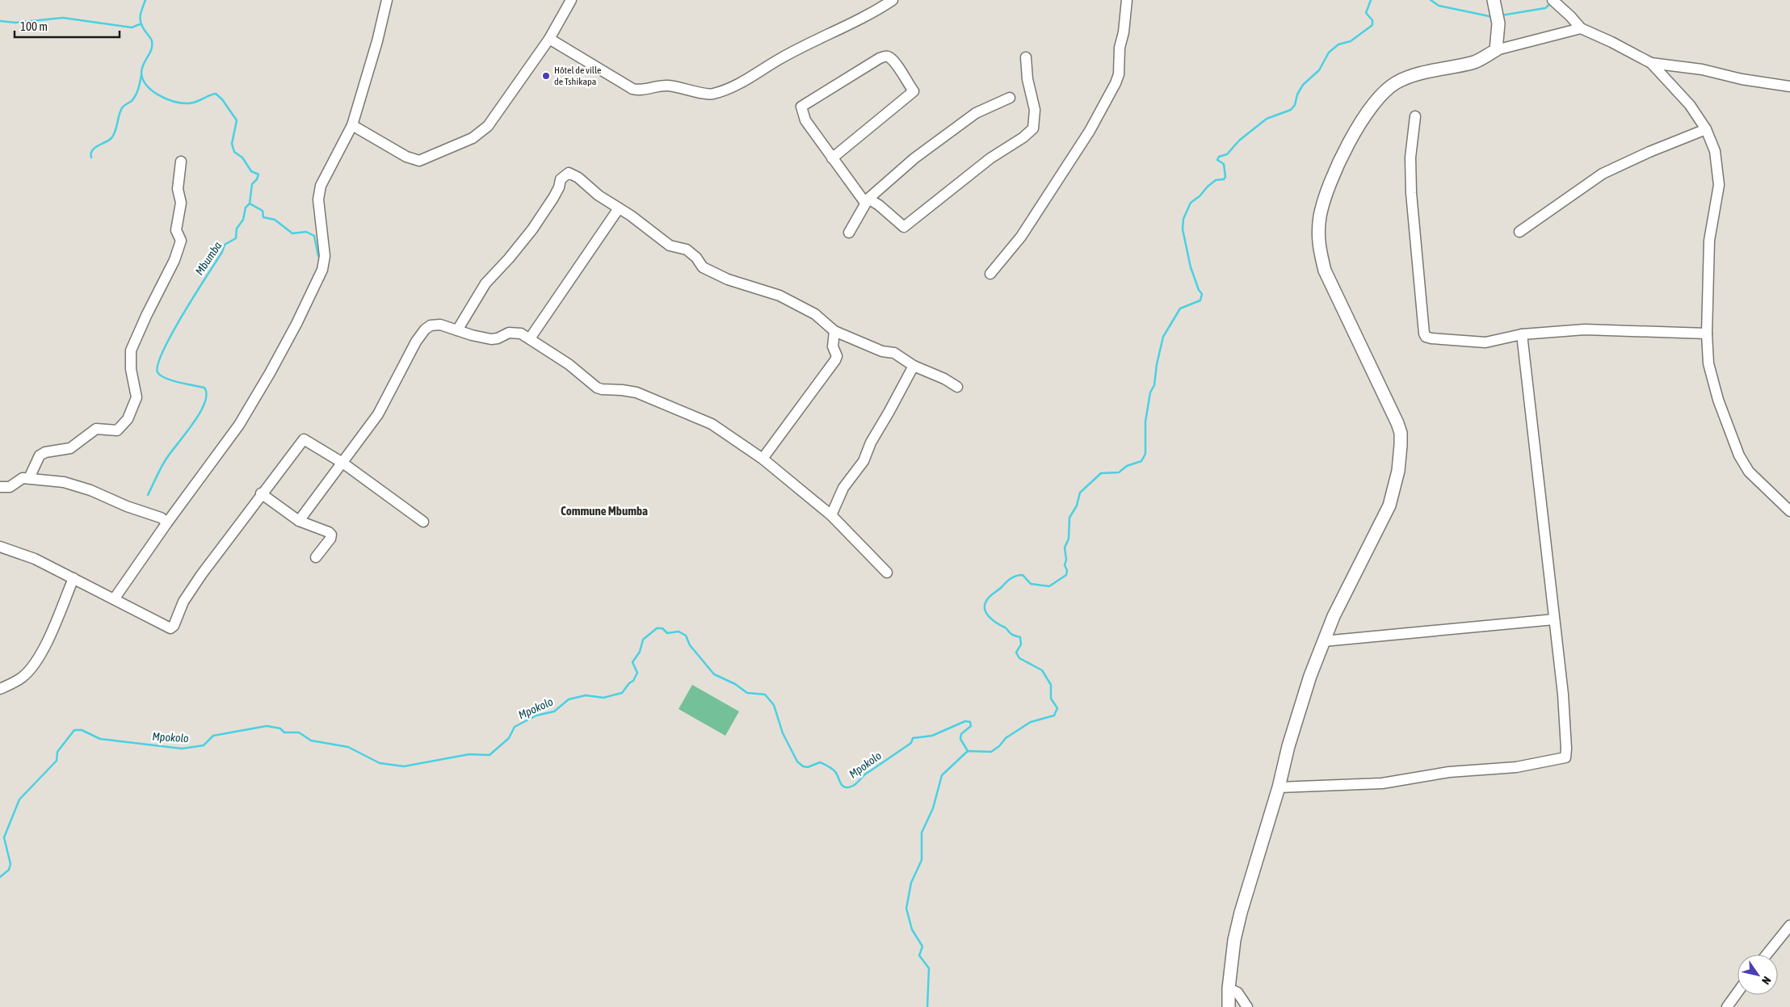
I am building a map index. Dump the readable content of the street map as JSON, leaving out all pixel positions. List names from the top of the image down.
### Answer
{
  "districts": ["Commune Mbumba"],
  "water": ["Mbumba", "Mpokolo"],
  "places": ["Hôtel de ville de Tshikapa"],
  "scale_bar": "100 m",
  "north": "bottom right"
}
